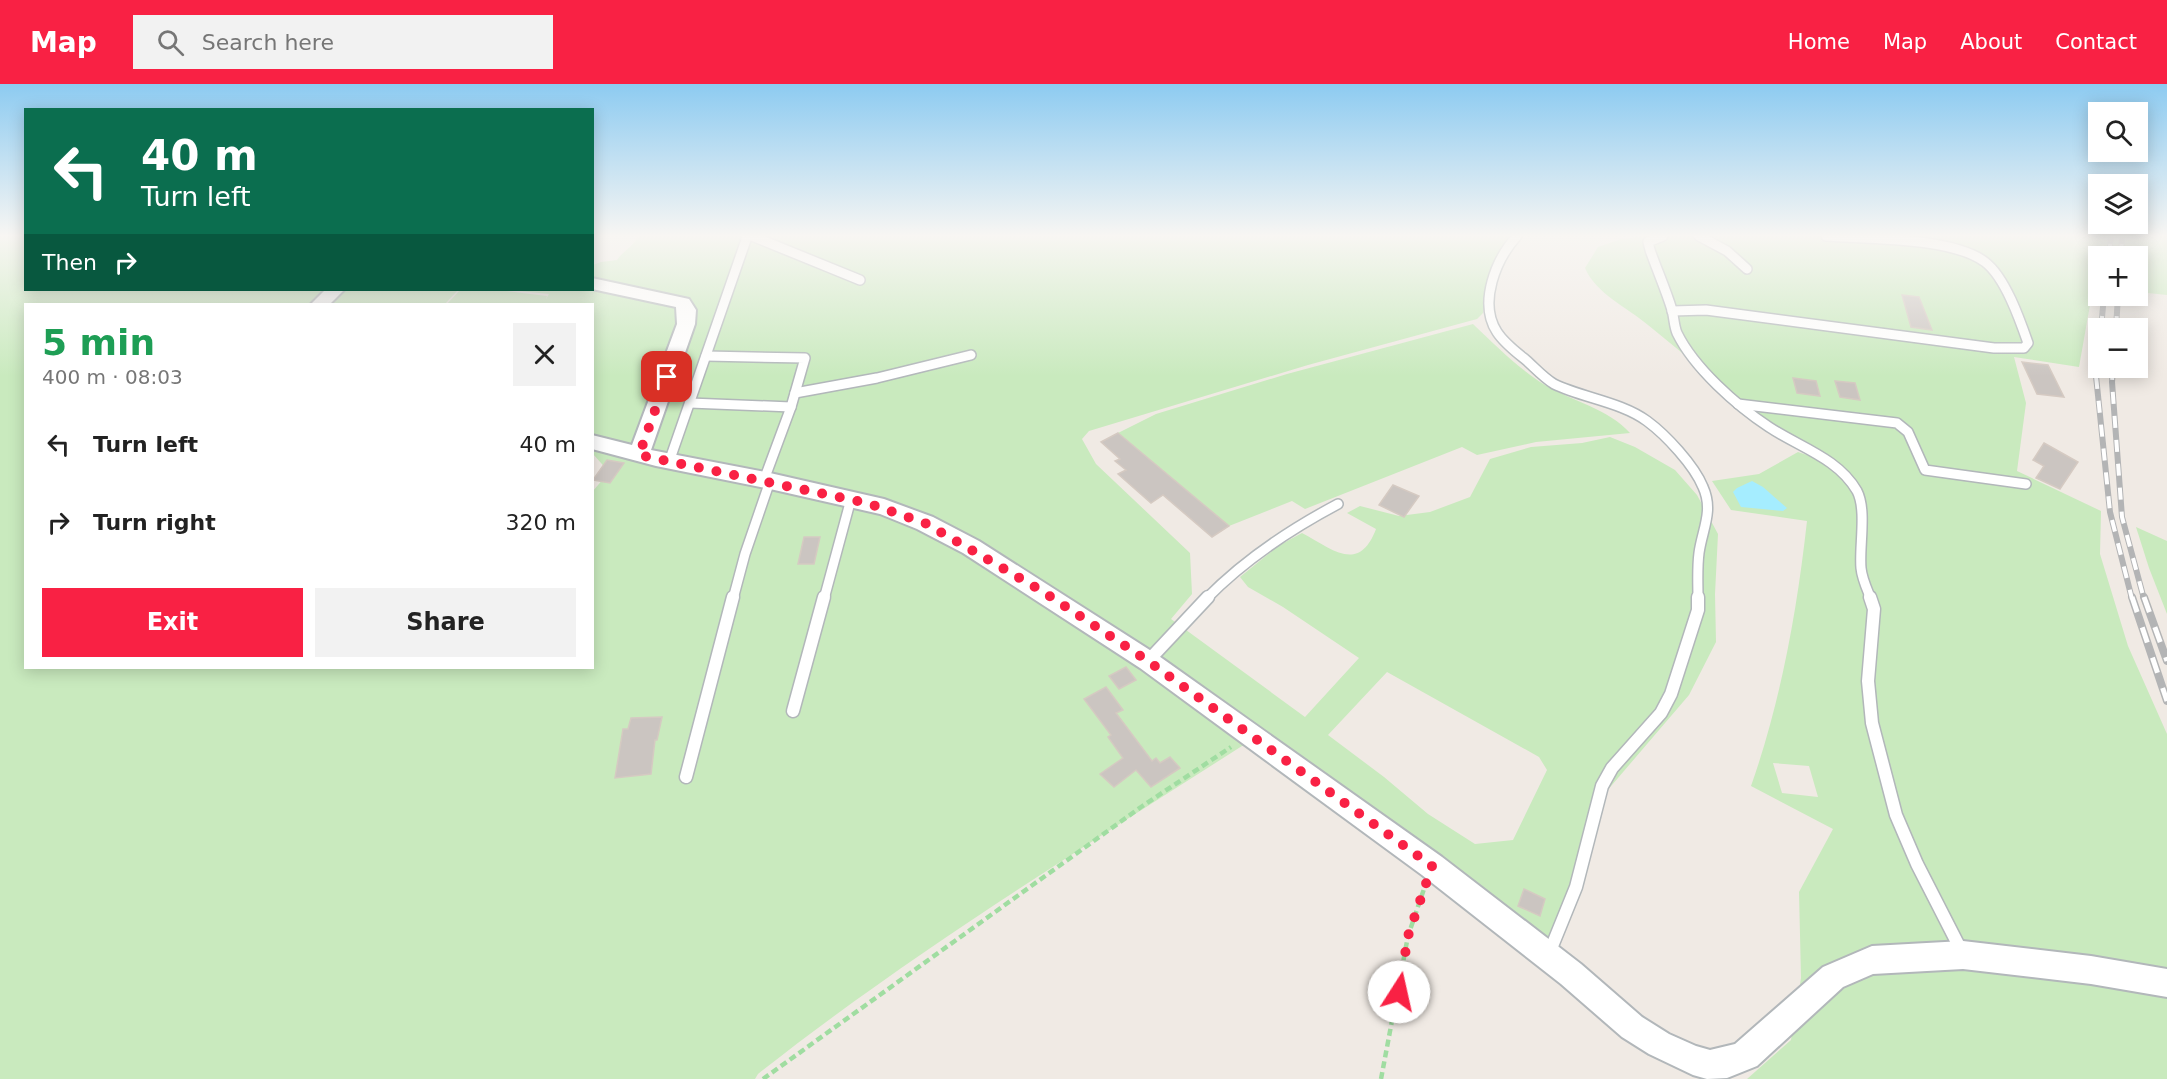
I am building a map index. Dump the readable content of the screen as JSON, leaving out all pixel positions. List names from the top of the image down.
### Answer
{
  "page": {
    "header": "Map",
    "search": "Search here",
    "nav": [
      "Home",
      "Map",
      "About",
      "Contact"
    ],
    "map_buttons": ["+", "−"],
    "turn": ["40 m", "Turn left"],
    "then": "Then",
    "heading": ["5 min", "400 m · 08:03"],
    "list": [
      {
        "name": "Turn left",
        "value": "40 m"
      },
      {
        "name": "Turn right",
        "value": "320 m"
      }
    ],
    "buttons": ["Exit", "Share"]
  }
}
